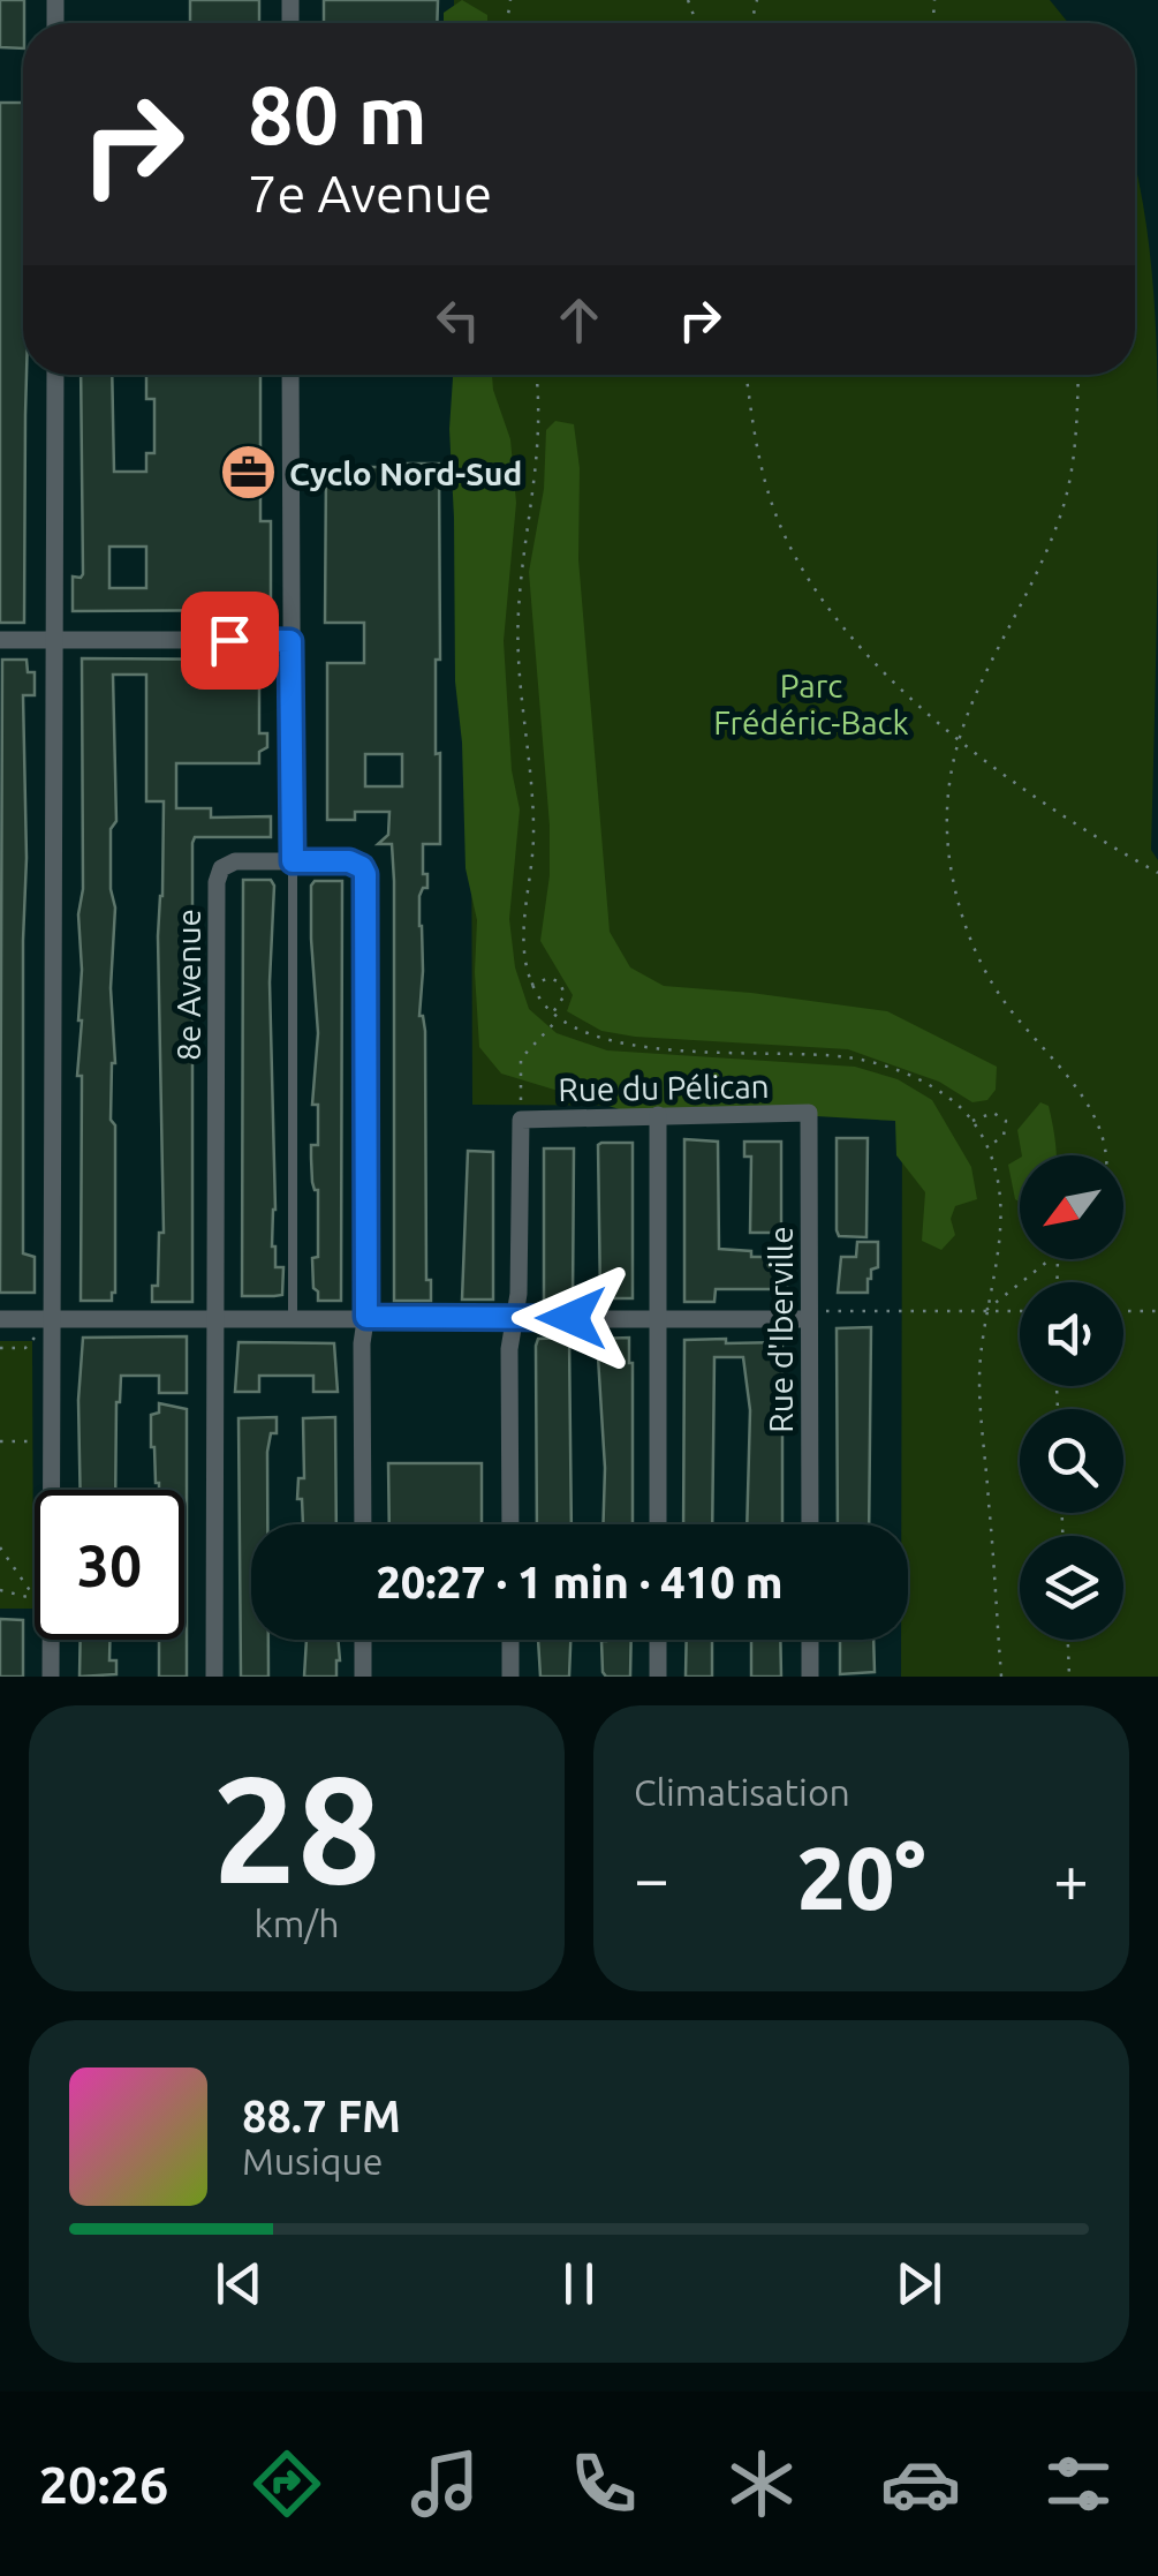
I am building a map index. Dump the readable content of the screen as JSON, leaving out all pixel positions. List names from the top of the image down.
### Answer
{
  "streets": {
    "street": ["8e Avenue", "Rue du Pélican", "Rue d'Iberville"]
  },
  "crossings": [
    ["Rue du Pélican", "Rue d'Iberville"]
  ],
  "parks": ["Parc Frédéric-Back"],
  "places": {
    "office": ["Cyclo Nord-Sud"]
  },
  "north": "bottom left",
  "page": {
    "turn": ["80 m", "7e Avenue"],
    "limit": "30",
    "trip": "20:27 · 1 min · 410 m",
    "tile": [
      ["28", "km/h"],
      "Climatisation"
    ],
    "heat": ["−", "20°", "+"],
    "song": ["88.7 FM", "Musique"],
    "tabs": "20:26"
  }
}
